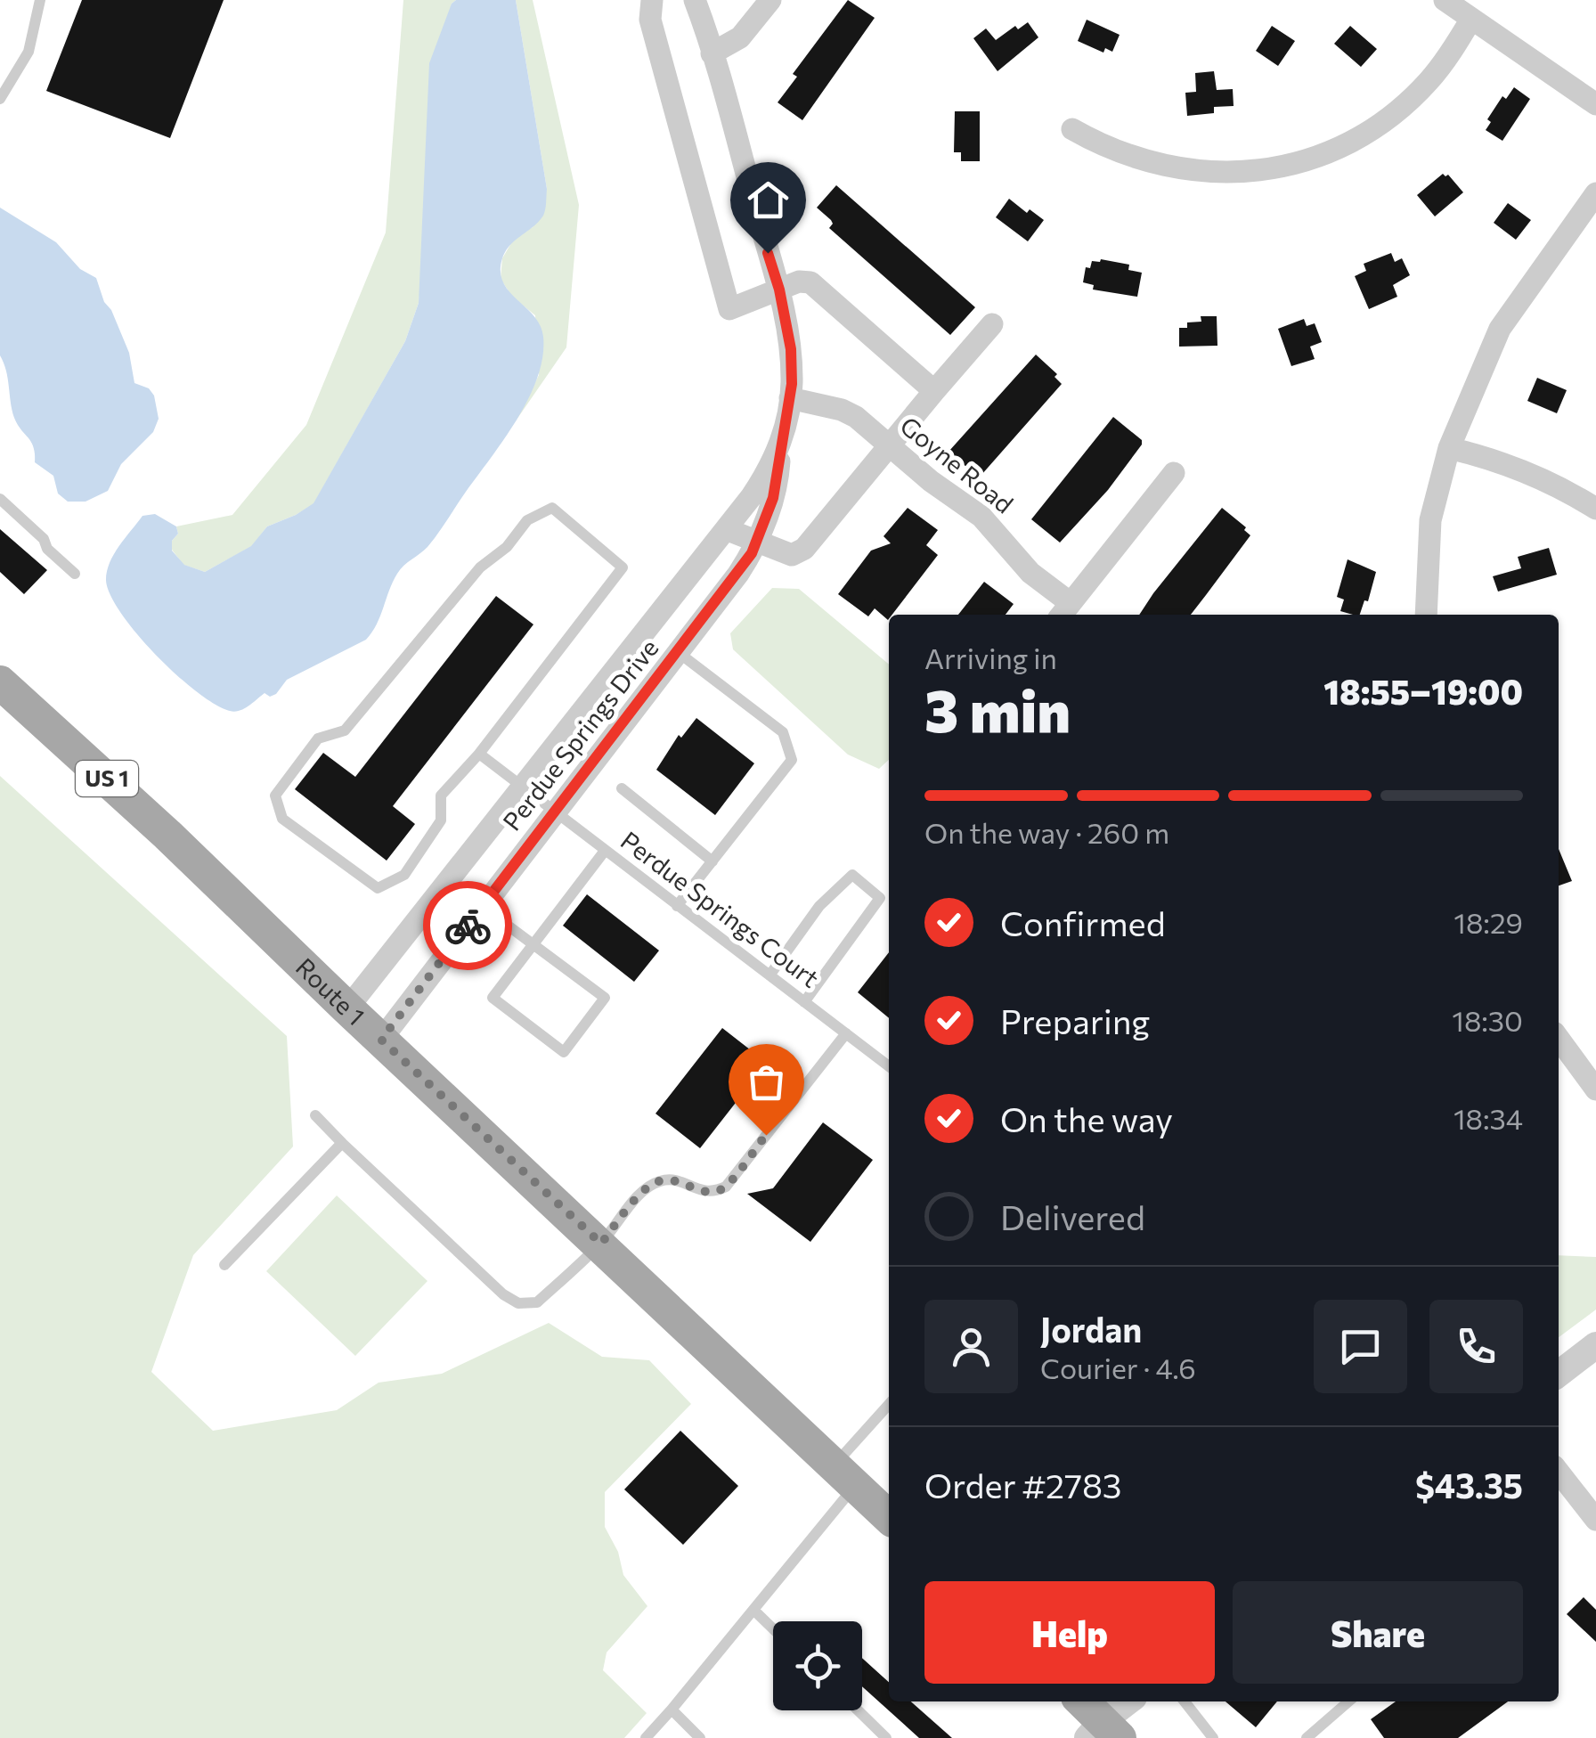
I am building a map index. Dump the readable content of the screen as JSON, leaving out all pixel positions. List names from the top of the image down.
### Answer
{
  "streets": {
    "main road": ["US 1", "Route 1"],
    "street": ["Goyne Road", "Perdue Springs Drive"],
    "lane": ["Perdue Springs Court"]
  },
  "crossings": [
    ["Goyne Road", "Perdue Springs Drive"],
    ["Perdue Springs Drive", "Perdue Springs Court"],
    ["Perdue Springs Drive", "Route 1"]
  ],
  "page": {
    "heading": ["3 min", "Arriving in", "18:55–19:00"],
    "panel": [
      "Jordan",
      "Courier · 4.6",
      "Order #2783",
      "$43.35"
    ],
    "bar": "On the way · 260 m",
    "list": [
      ["Confirmed", "18:29"],
      ["Preparing", "18:30"],
      ["On the way", "18:34"],
      "Delivered"
    ],
    "buttons": ["Help", "Share"]
  }
}
